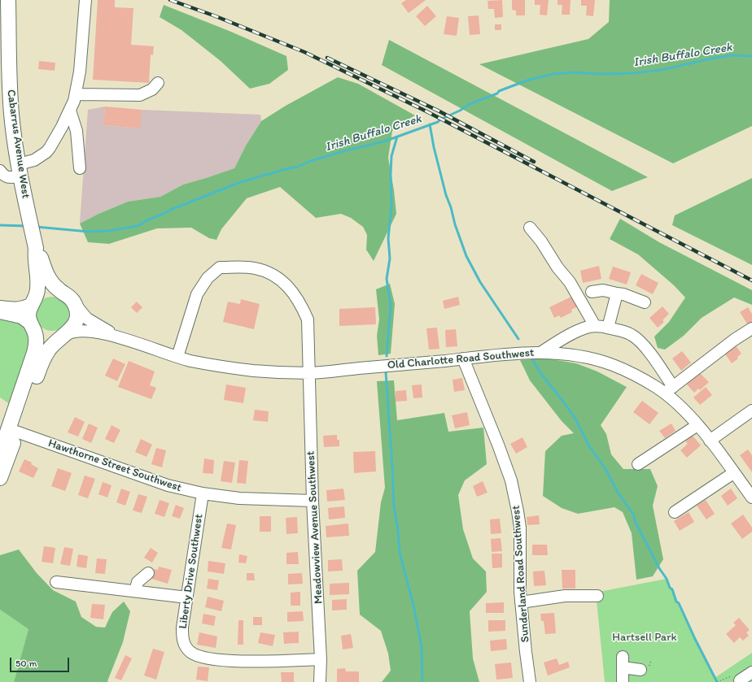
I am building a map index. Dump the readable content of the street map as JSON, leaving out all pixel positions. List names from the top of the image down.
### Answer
{
  "streets": {
    "main road": ["Cabarrus Avenue West"],
    "street": [
      "Old Charlotte Road Southwest",
      "Hawthorne Street Southwest",
      "Meadowview Avenue Southwest",
      "Liberty Drive Southwest",
      "Sunderland Road Southwest"
    ]
  },
  "crossings": [
    ["Cabarrus Avenue West", "Old Charlotte Road Southwest"],
    ["Old Charlotte Road Southwest", "Meadowview Avenue Southwest"],
    ["Old Charlotte Road Southwest", "Sunderland Road Southwest"],
    ["Hawthorne Street Southwest", "Meadowview Avenue Southwest"],
    ["Hawthorne Street Southwest", "Liberty Drive Southwest"],
    ["Meadowview Avenue Southwest", "Liberty Drive Southwest"]
  ],
  "water": ["Irish Buffalo Creek"],
  "parks": ["Hartsell Park"],
  "scale_bar": "50 m"
}
